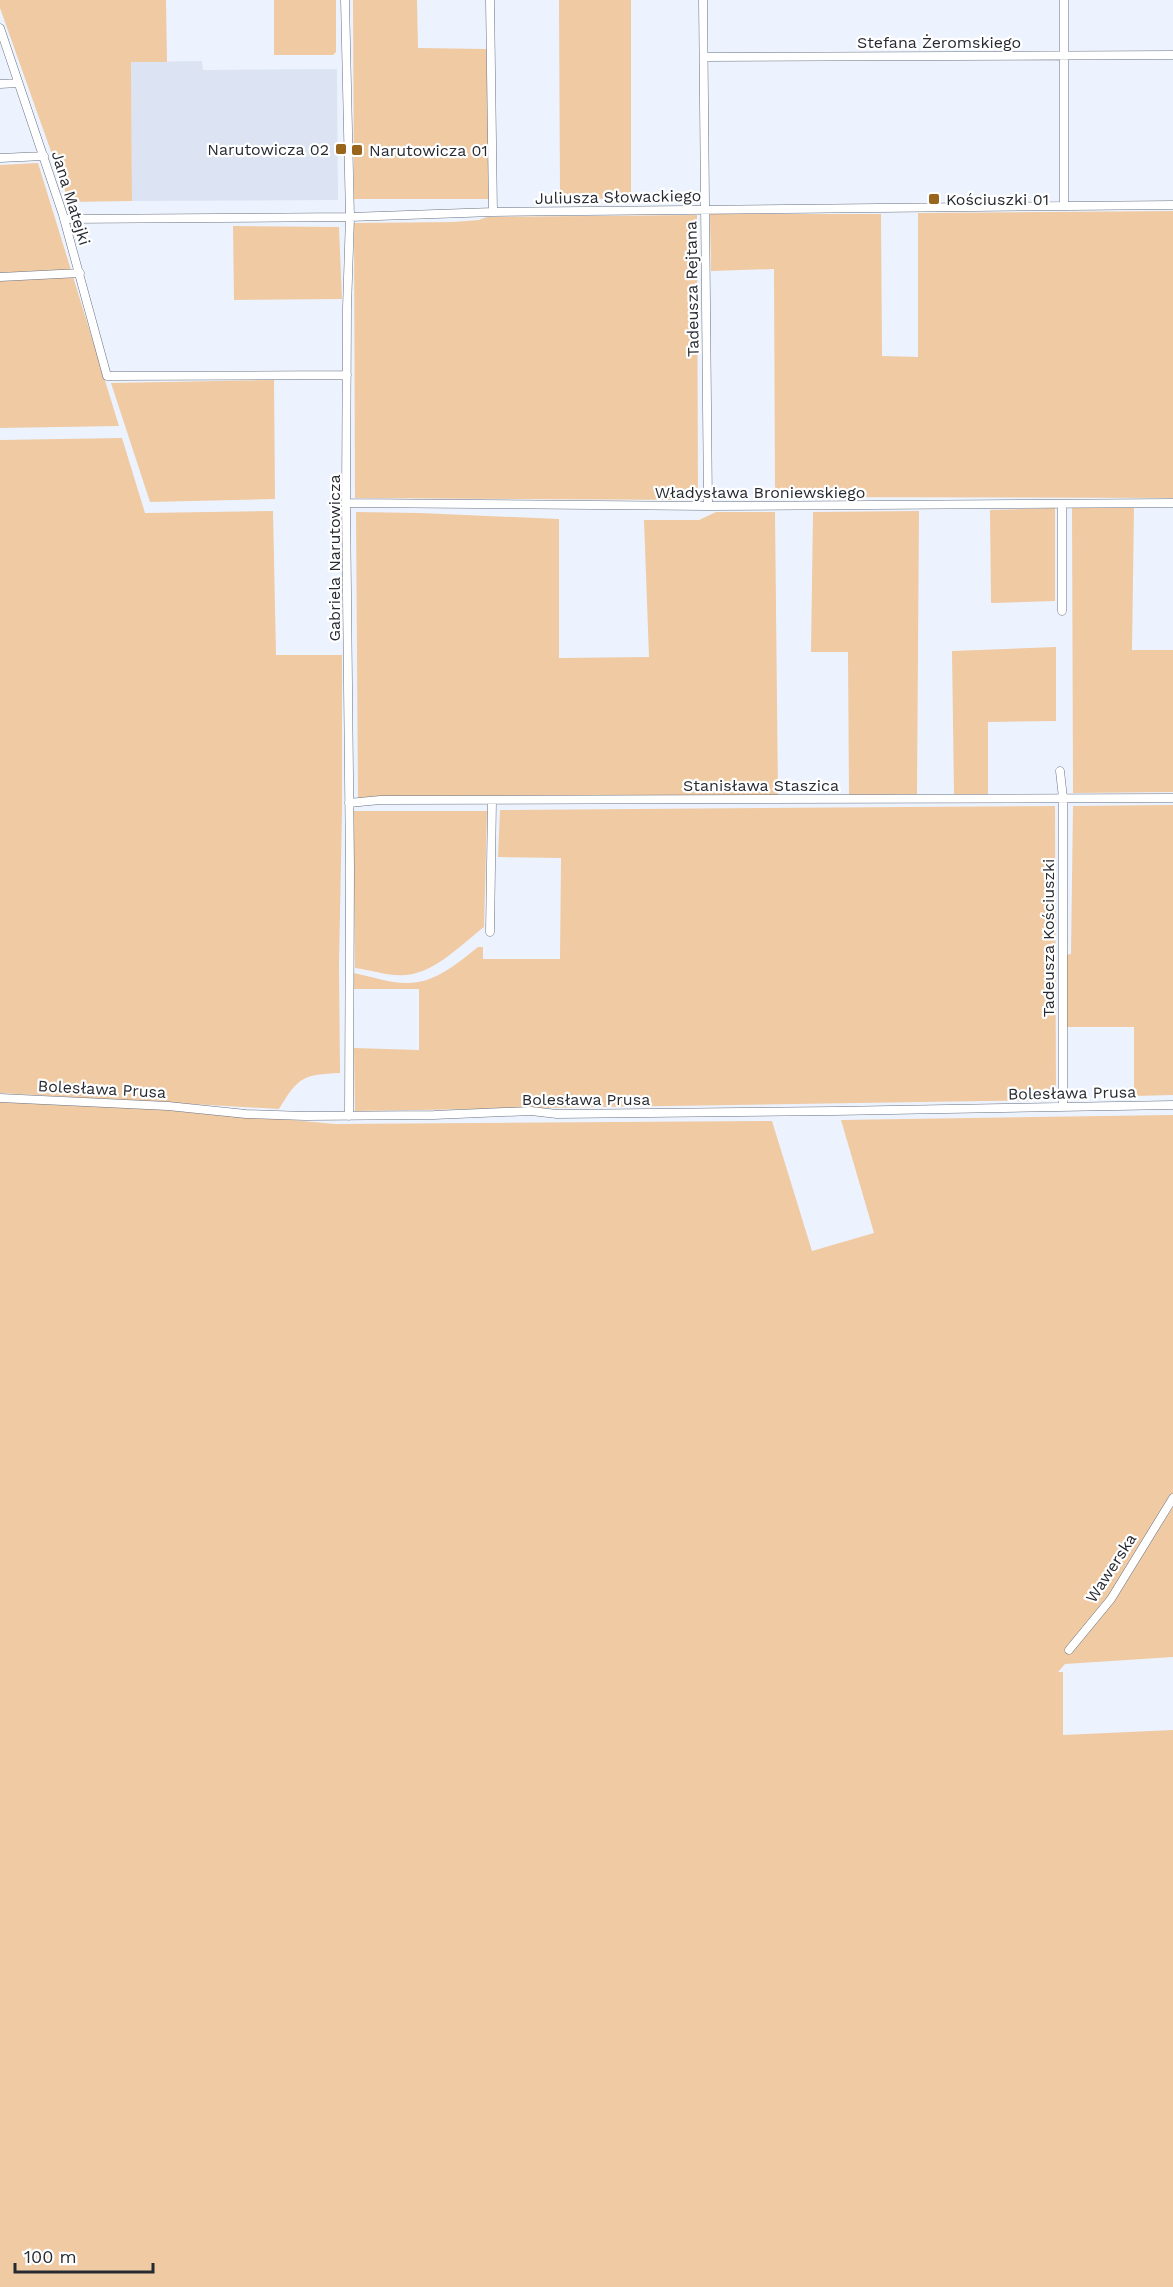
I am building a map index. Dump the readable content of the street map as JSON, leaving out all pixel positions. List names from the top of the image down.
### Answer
{
  "streets": {
    "street": [
      "Stefana Żeromskiego",
      "Juliusza Słowackiego",
      "Jana Matejki",
      "Tadeusza Rejtana",
      "Władysława Broniewskiego",
      "Gabriela Narutowicza",
      "Stanisława Staszica",
      "Tadeusza Kościuszki",
      "Bolesława Prusa",
      "Wawerska"
    ]
  },
  "crossings": [
    ["Stefana Żeromskiego", "Tadeusza Rejtana"],
    ["Juliusza Słowackiego", "Jana Matejki"],
    ["Juliusza Słowackiego", "Tadeusza Rejtana"],
    ["Juliusza Słowackiego", "Gabriela Narutowicza"],
    ["Jana Matejki", "Gabriela Narutowicza"],
    ["Tadeusza Rejtana", "Władysława Broniewskiego"],
    ["Władysława Broniewskiego", "Gabriela Narutowicza"],
    ["Gabriela Narutowicza", "Stanisława Staszica"],
    ["Gabriela Narutowicza", "Bolesława Prusa"],
    ["Stanisława Staszica", "Tadeusza Kościuszki"],
    ["Tadeusza Kościuszki", "Bolesława Prusa"]
  ],
  "places": {
    "transit": ["Narutowicza 02", "Narutowicza 01", "Kościuszki 01"]
  },
  "scale_bar": "100 m"
}
